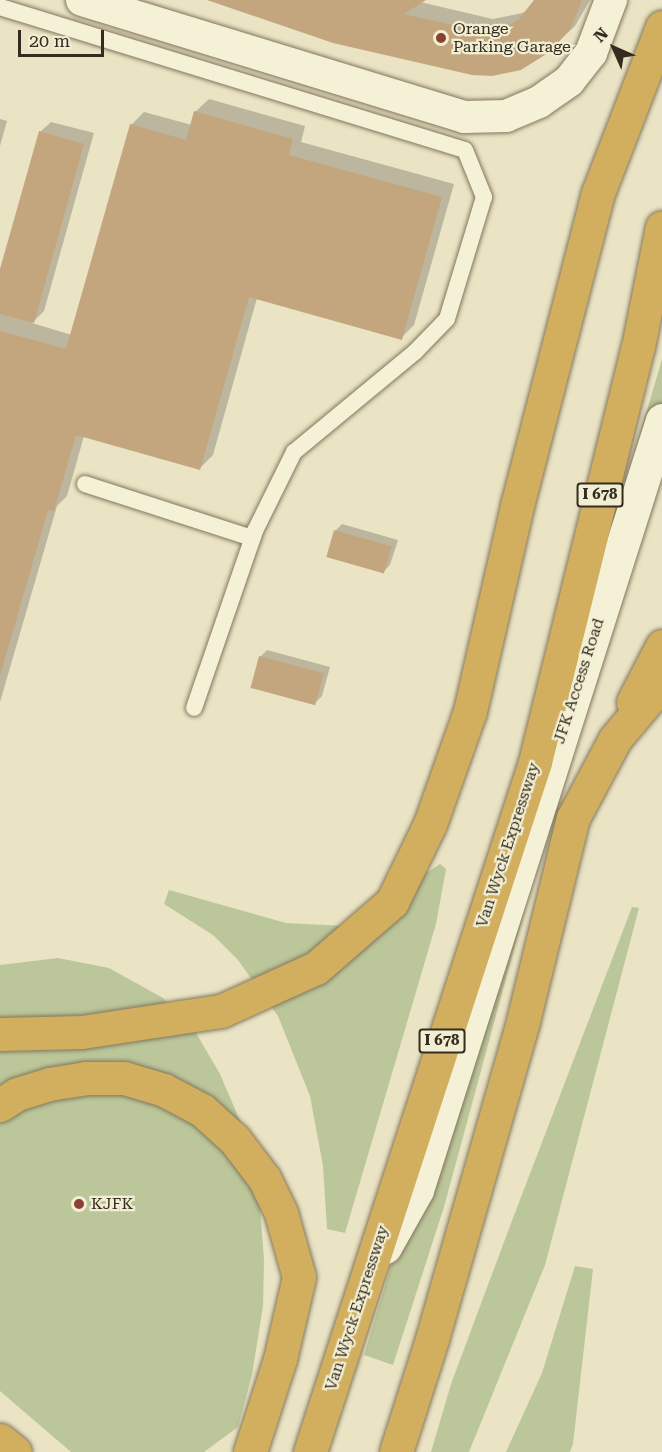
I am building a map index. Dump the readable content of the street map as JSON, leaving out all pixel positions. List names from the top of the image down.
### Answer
{
  "streets": {
    "highway": ["I 678", "Van Wyck Expressway"],
    "street": ["JFK Access Road"]
  },
  "crossings": [
    ["JFK Access Road", "Van Wyck Expressway"]
  ],
  "places": ["Orange Parking Garage", "KJFK"],
  "scale_bar": "20 m",
  "north": "top left"
}
